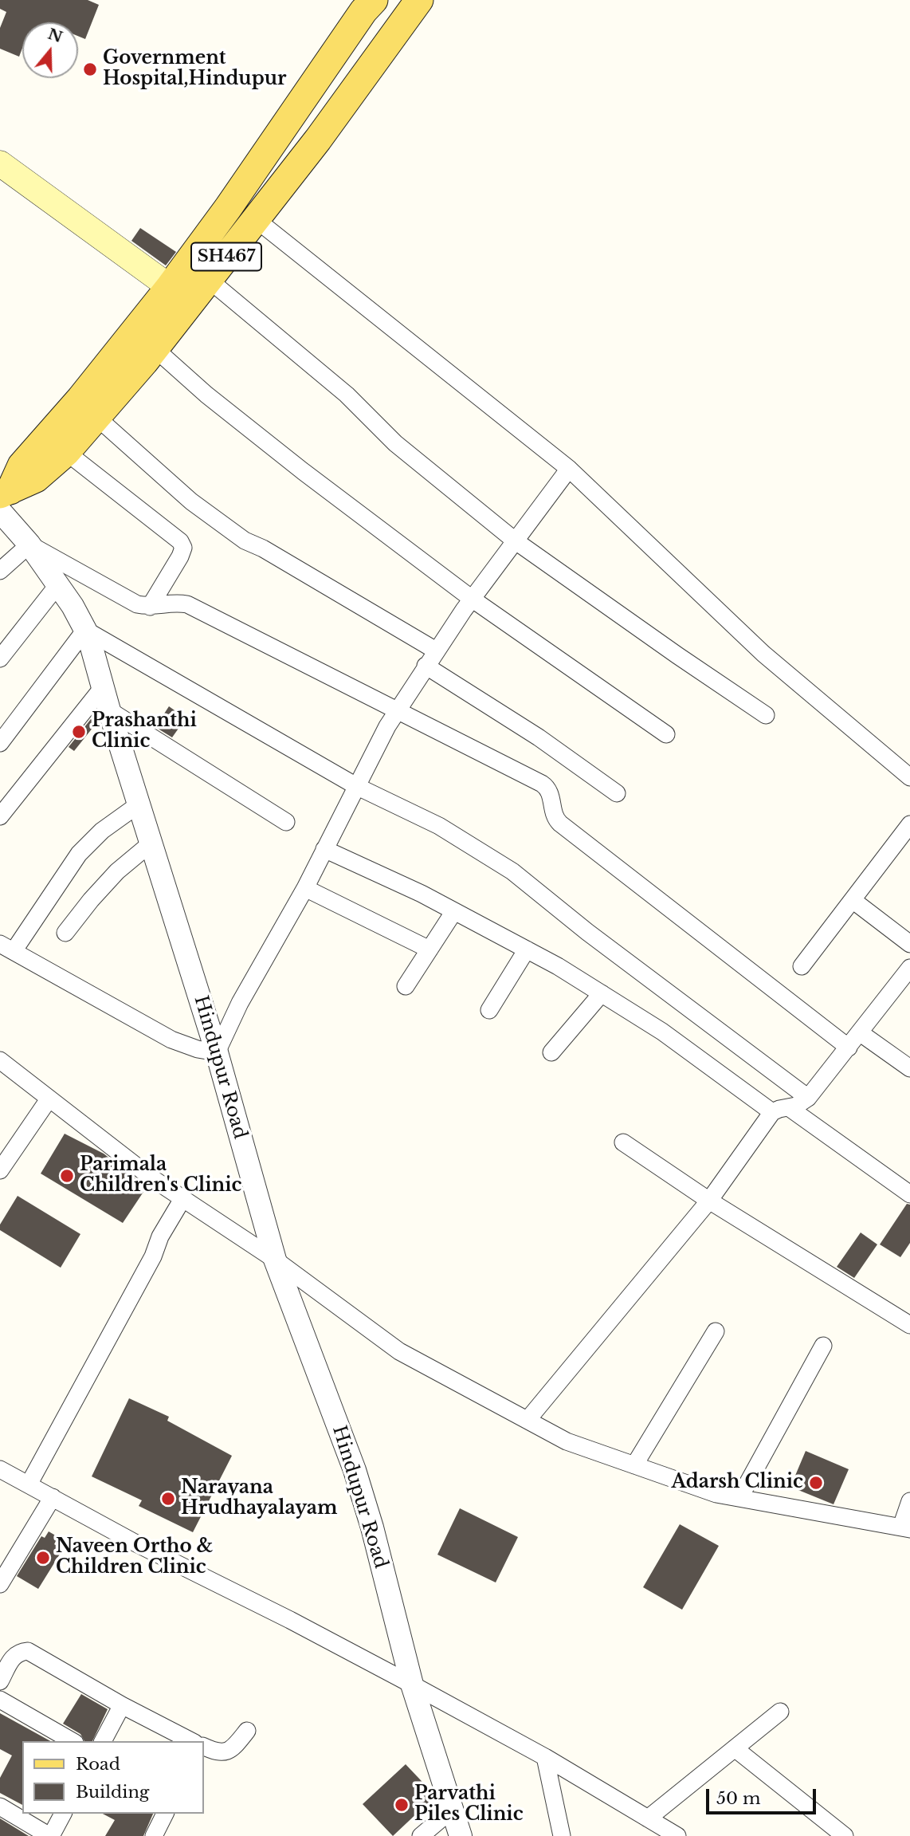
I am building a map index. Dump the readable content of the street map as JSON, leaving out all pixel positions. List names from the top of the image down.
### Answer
{
  "streets": {
    "main road": ["SH467"],
    "street": ["Hindupur Road"]
  },
  "crossings": [
    ["SH467", "Hindupur Road"]
  ],
  "places": [
    "Government Hospital,Hindupur",
    "Prashanthi Clinic",
    "Parimala Children's Clinic",
    "Adarsh Clinic",
    "Narayana Hrudhayalayam",
    "Naveen Ortho & Children Clinic",
    "Parvathi Piles Clinic"
  ],
  "legend": ["Road", "Building"],
  "scale_bar": "50 m",
  "north": "top"
}
